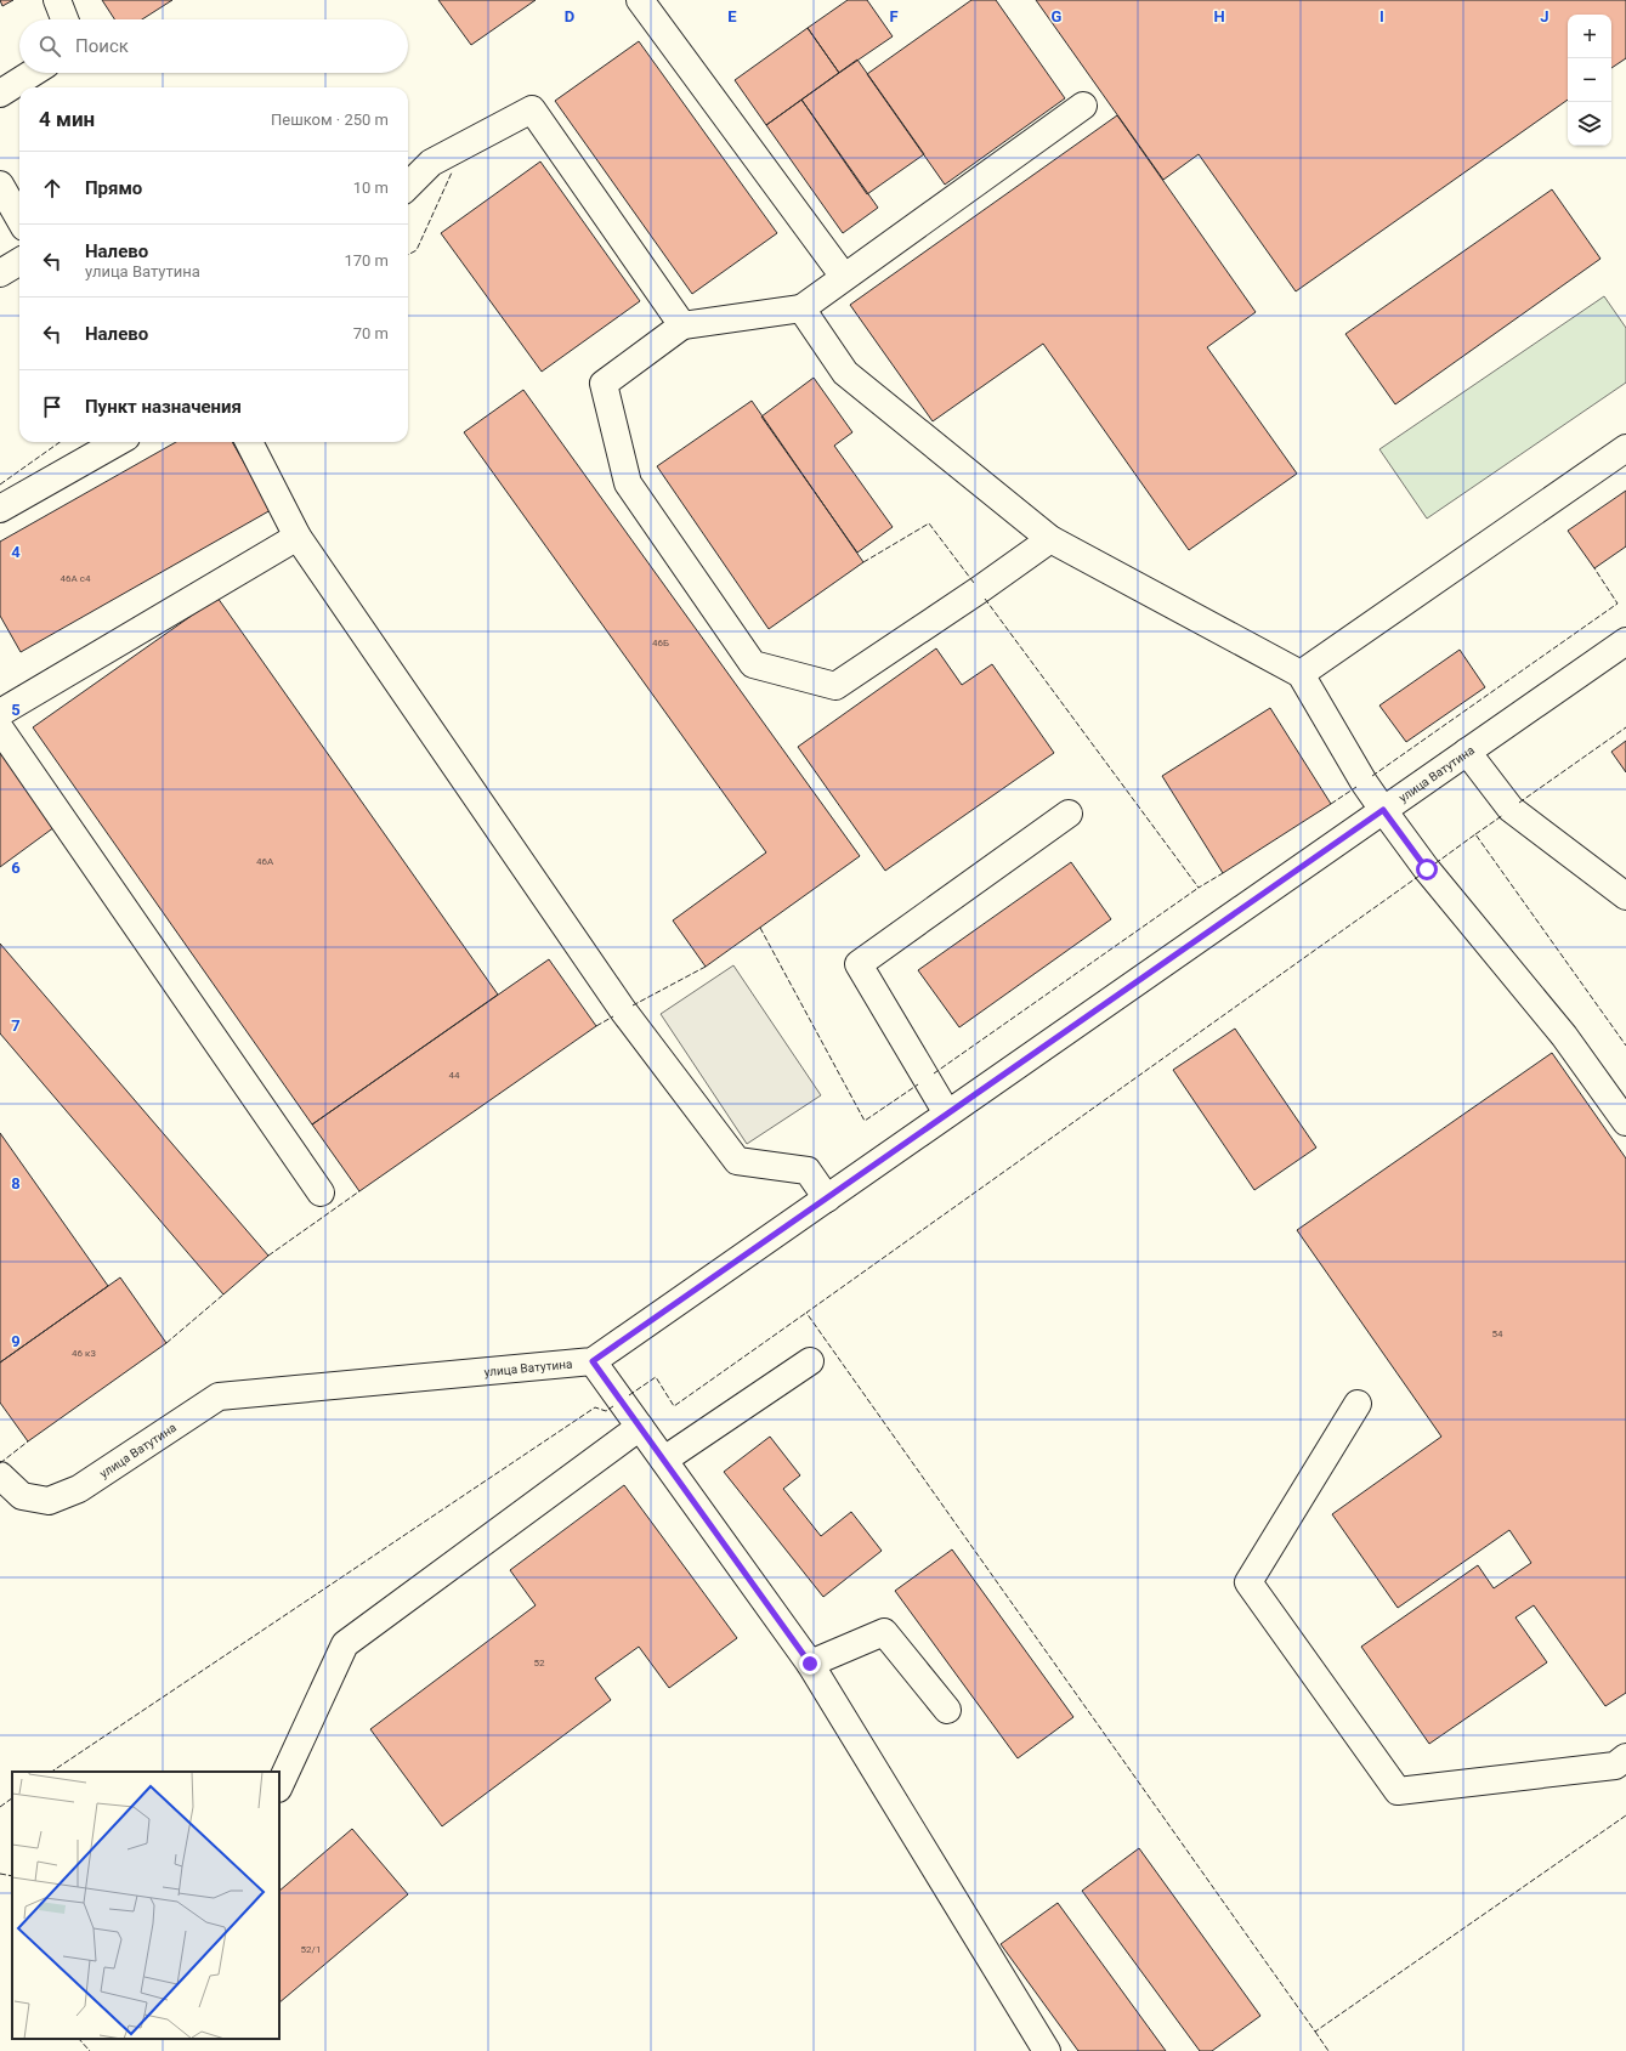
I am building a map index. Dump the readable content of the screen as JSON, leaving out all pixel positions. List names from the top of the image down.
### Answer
{
  "streets": {
    "street": ["улица Ватутина"]
  },
  "house_numbers": [
    "46А с4",
    "46Б",
    "46А",
    "44",
    "54",
    "46 к3",
    "52",
    "52/1"
  ],
  "page": {
    "map_buttons": ["+", "−"],
    "search": "Поиск",
    "heading": ["4 мин", "Пешком · 250 m"],
    "list": [
      ["Прямо", "10 m"],
      ["Налево", "улица Ватутина", "170 m"],
      ["Налево", "70 m"],
      "Пункт назначения"
    ]
  },
  "grid": {
    "columns": [
      "D",
      "E",
      "F",
      "G",
      "H",
      "I",
      "J"
    ],
    "rows": [
      "4",
      "5",
      "6",
      "7",
      "8",
      "9"
    ]
  }
}
